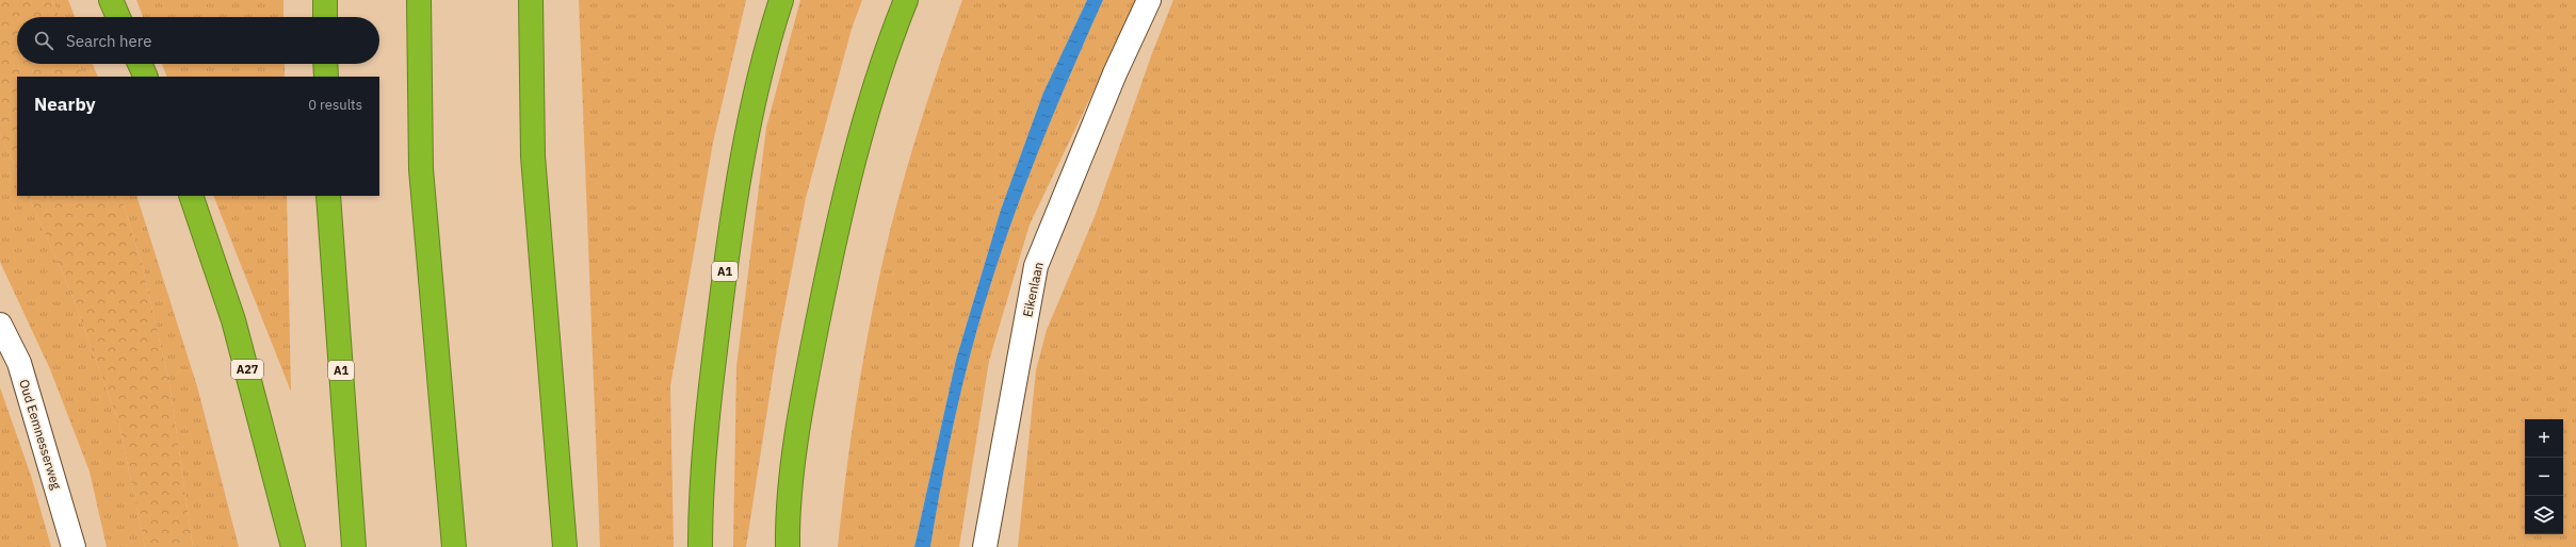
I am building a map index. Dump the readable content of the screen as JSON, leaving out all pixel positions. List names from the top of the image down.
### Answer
{
  "streets": {
    "highway": ["A1", "A27"],
    "street": ["Eikenlaan", "Oud Eemnesserweg"]
  },
  "page": {
    "search": "Search here",
    "heading": ["Nearby", "0 results"],
    "map_buttons": ["+", "−"]
  }
}
